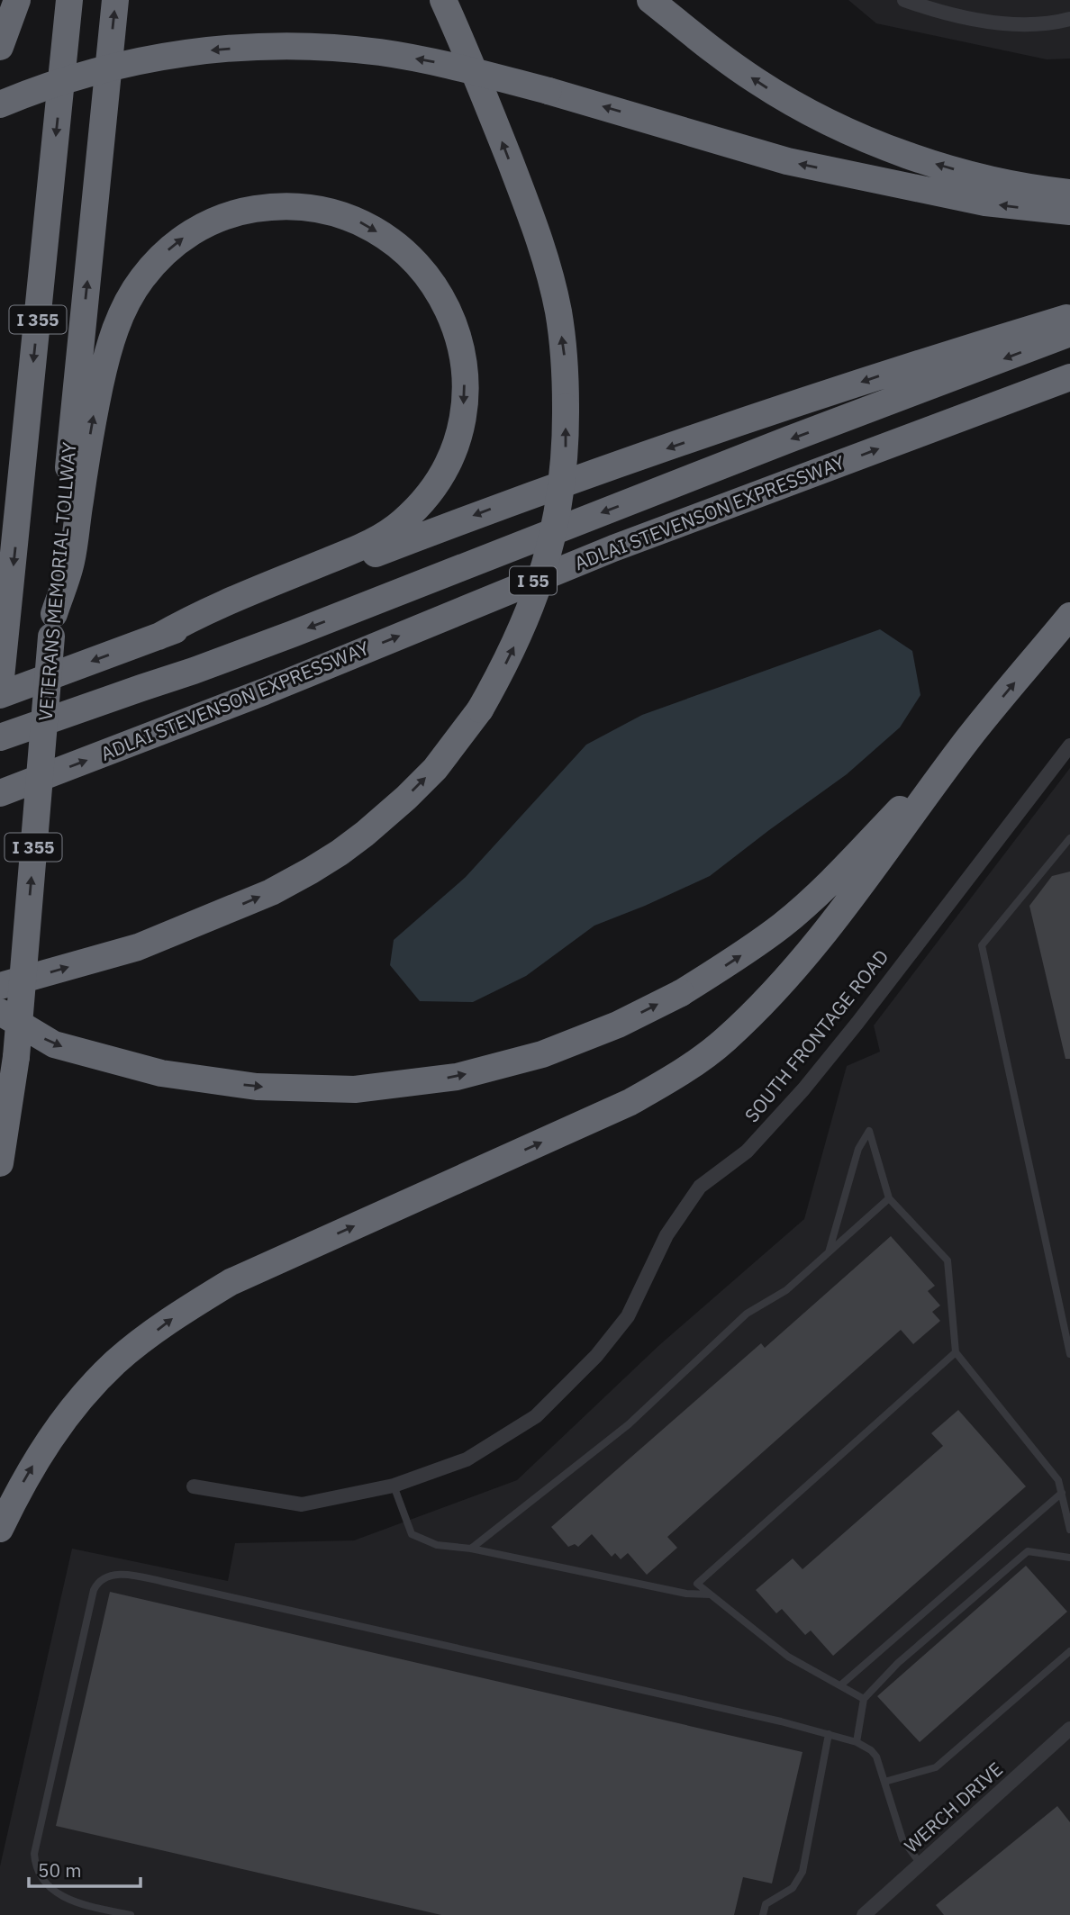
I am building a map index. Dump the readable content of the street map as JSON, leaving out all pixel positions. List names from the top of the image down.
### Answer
{
  "streets": {
    "highway": [
      "I 355",
      "ADLAI STEVENSON EXPRESSWAY",
      "I 55",
      "VETERANS MEMORIAL TOLLWAY"
    ],
    "street": ["SOUTH FRONTAGE ROAD", "WERCH DRIVE"]
  },
  "scale_bar": "50 m"
}
